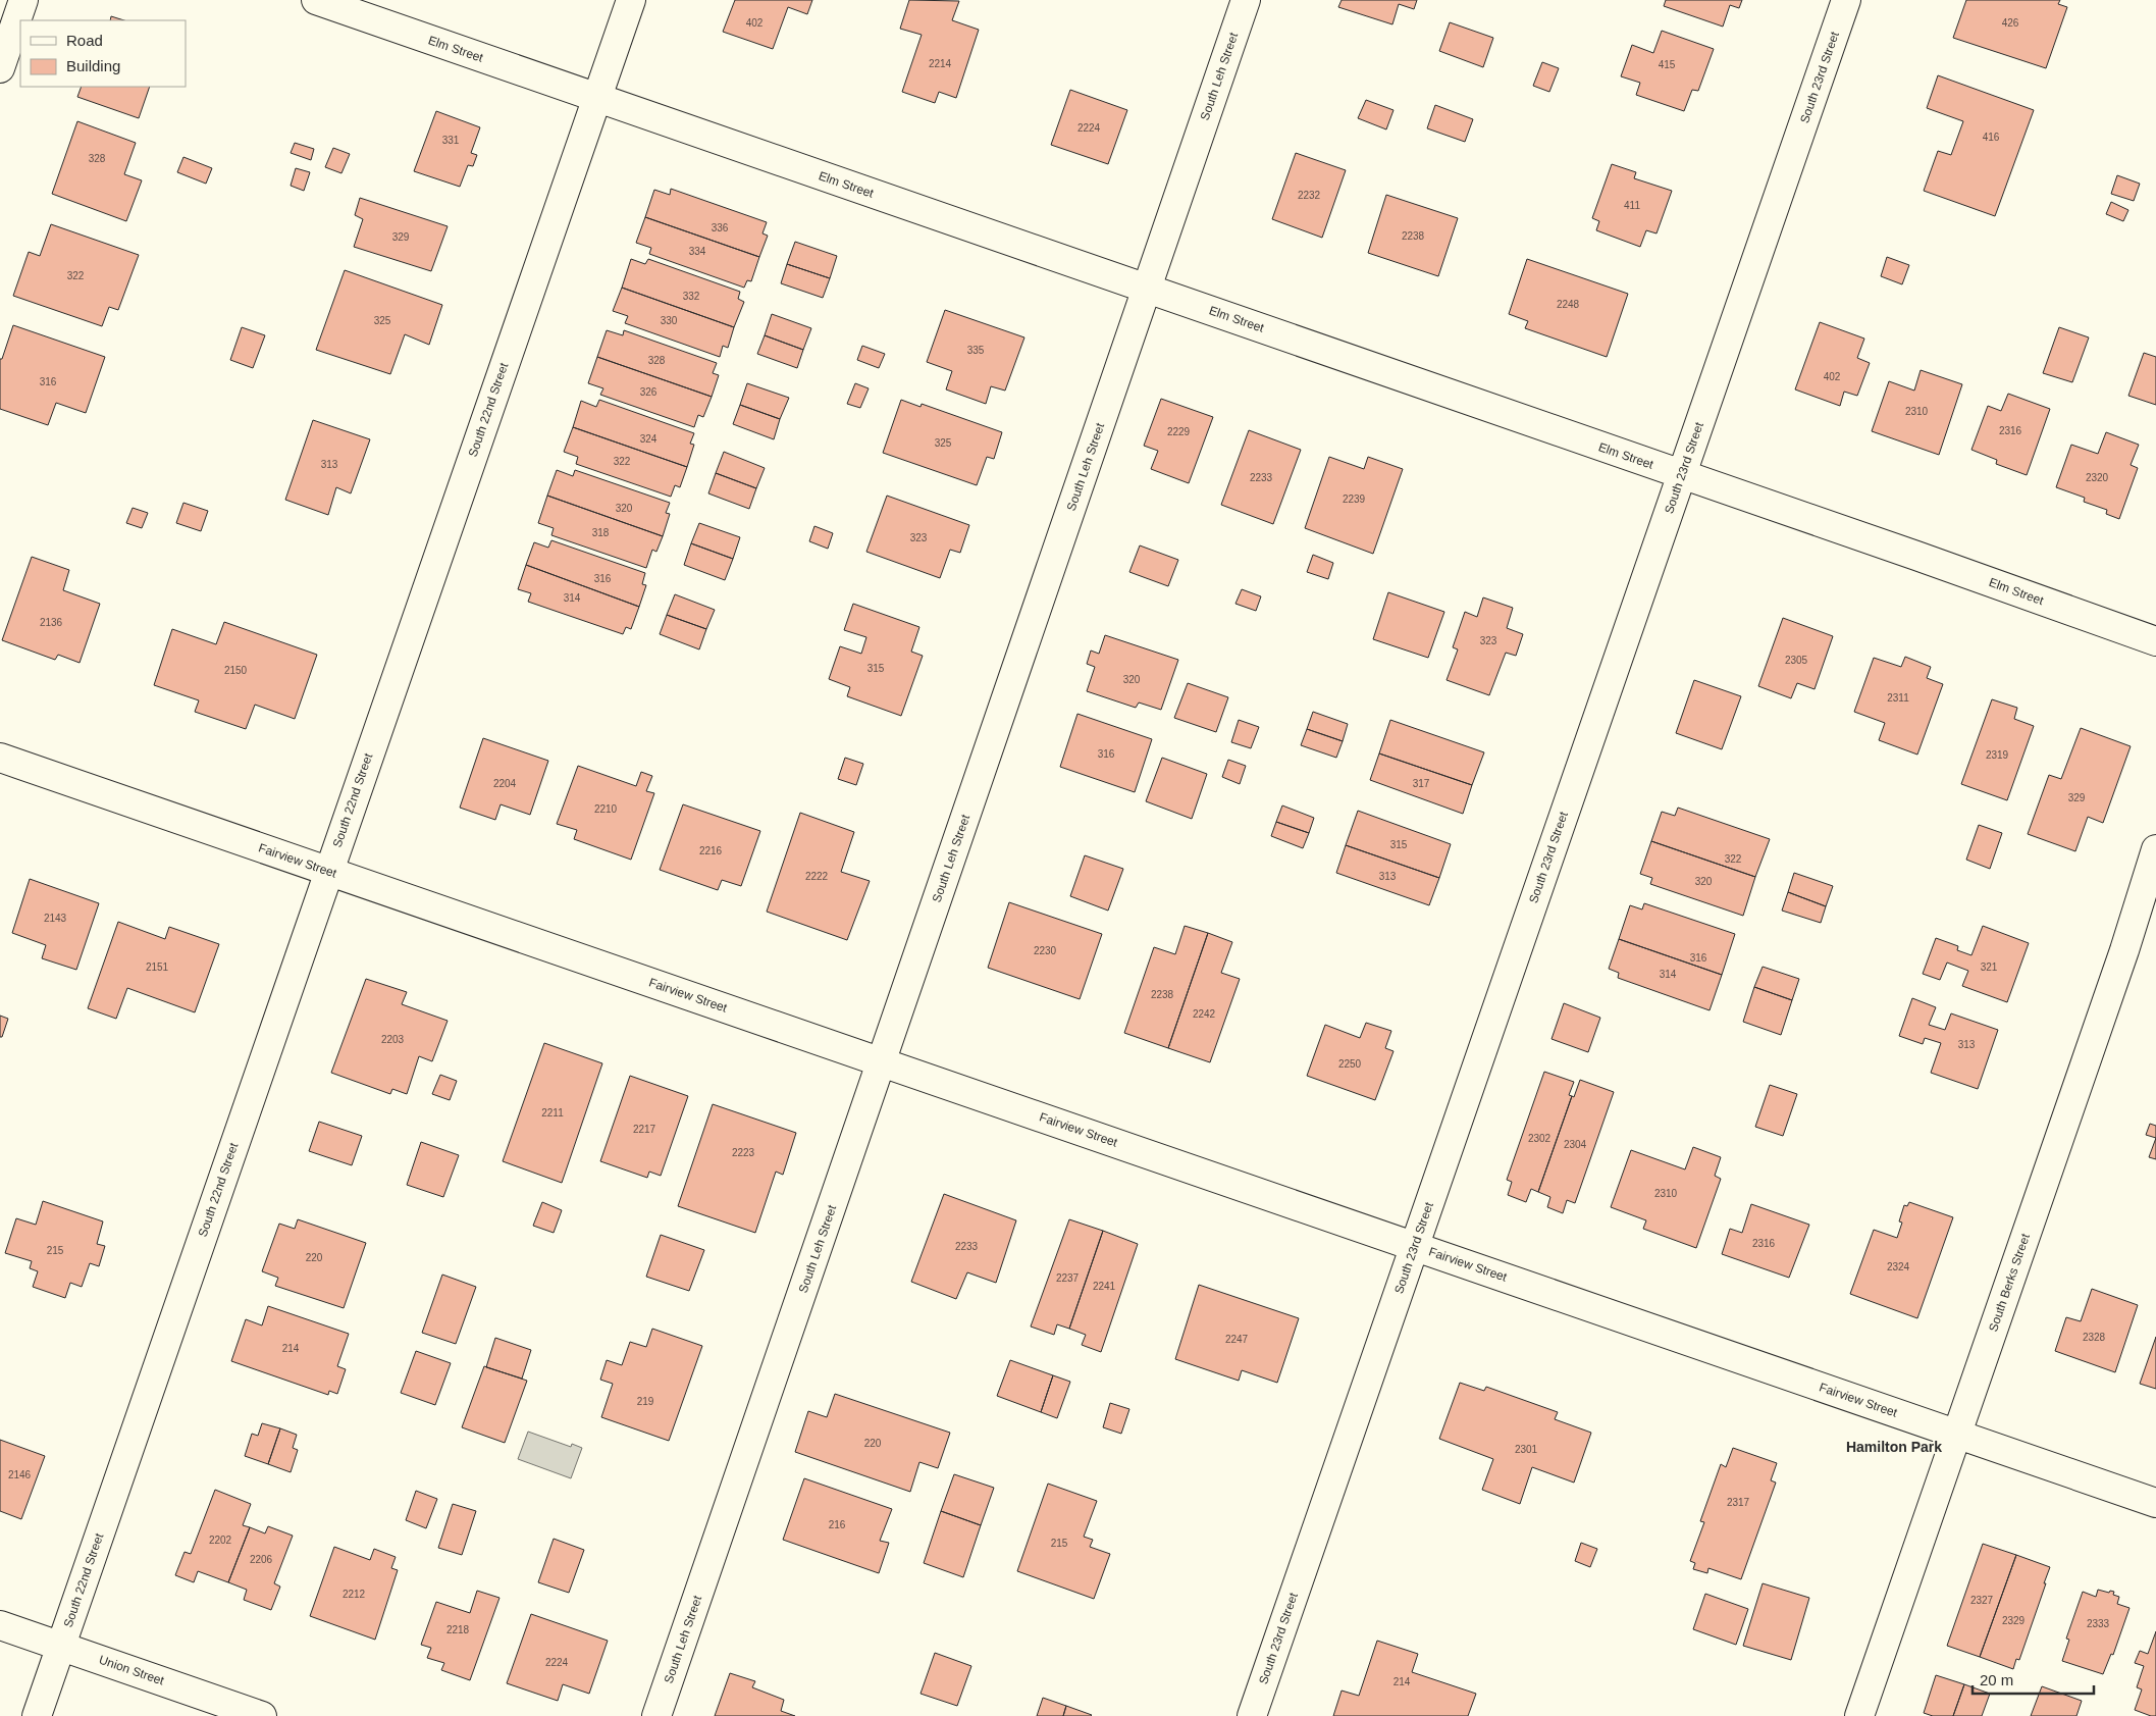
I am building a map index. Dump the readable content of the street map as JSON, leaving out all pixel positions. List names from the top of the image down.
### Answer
{
  "streets": {
    "street": [
      "Elm Street",
      "South Leh Street",
      "South 23rd Street",
      "South 22nd Street",
      "Fairview Street",
      "South Berks Street",
      "Union Street"
    ]
  },
  "crossings": [
    ["Elm Street", "South Leh Street"],
    ["Elm Street", "South 23rd Street"],
    ["Elm Street", "South 22nd Street"],
    ["South Leh Street", "Fairview Street"],
    ["South 23rd Street", "Fairview Street"],
    ["South 22nd Street", "Fairview Street"],
    ["South 22nd Street", "Union Street"],
    ["Fairview Street", "South Berks Street"]
  ],
  "districts": ["Hamilton Park"],
  "house_numbers": [
    "402",
    "426",
    "2214",
    "415",
    "2224",
    "416",
    "331",
    "328",
    "2232",
    "411",
    "336",
    "2238",
    "329",
    "334",
    "322",
    "332",
    "2248",
    "325",
    "330",
    "335",
    "328",
    "402",
    "316",
    "326",
    "2310",
    "2316",
    "2229",
    "324",
    "325",
    "322",
    "313",
    "2233",
    "2320",
    "2239",
    "320",
    "318",
    "323",
    "316",
    "314",
    "2136",
    "323",
    "2305",
    "315",
    "2150",
    "320",
    "2311",
    "316",
    "2319",
    "2204",
    "317",
    "329",
    "2210",
    "315",
    "2216",
    "322",
    "2222",
    "313",
    "320",
    "2143",
    "2230",
    "316",
    "2151",
    "321",
    "314",
    "2238",
    "2242",
    "2203",
    "313",
    "2250",
    "2211",
    "2217",
    "2302",
    "2304",
    "2223",
    "2310",
    "2316",
    "2233",
    "215",
    "220",
    "2324",
    "2237",
    "2241",
    "2328",
    "2247",
    "214",
    "219",
    "220",
    "2301",
    "2146",
    "2317",
    "216",
    "2202",
    "215",
    "2206",
    "2212",
    "2327",
    "2329",
    "2333",
    "2218",
    "2224",
    "214"
  ],
  "legend": ["Road", "Building"],
  "scale_bar": "20 m"
}
